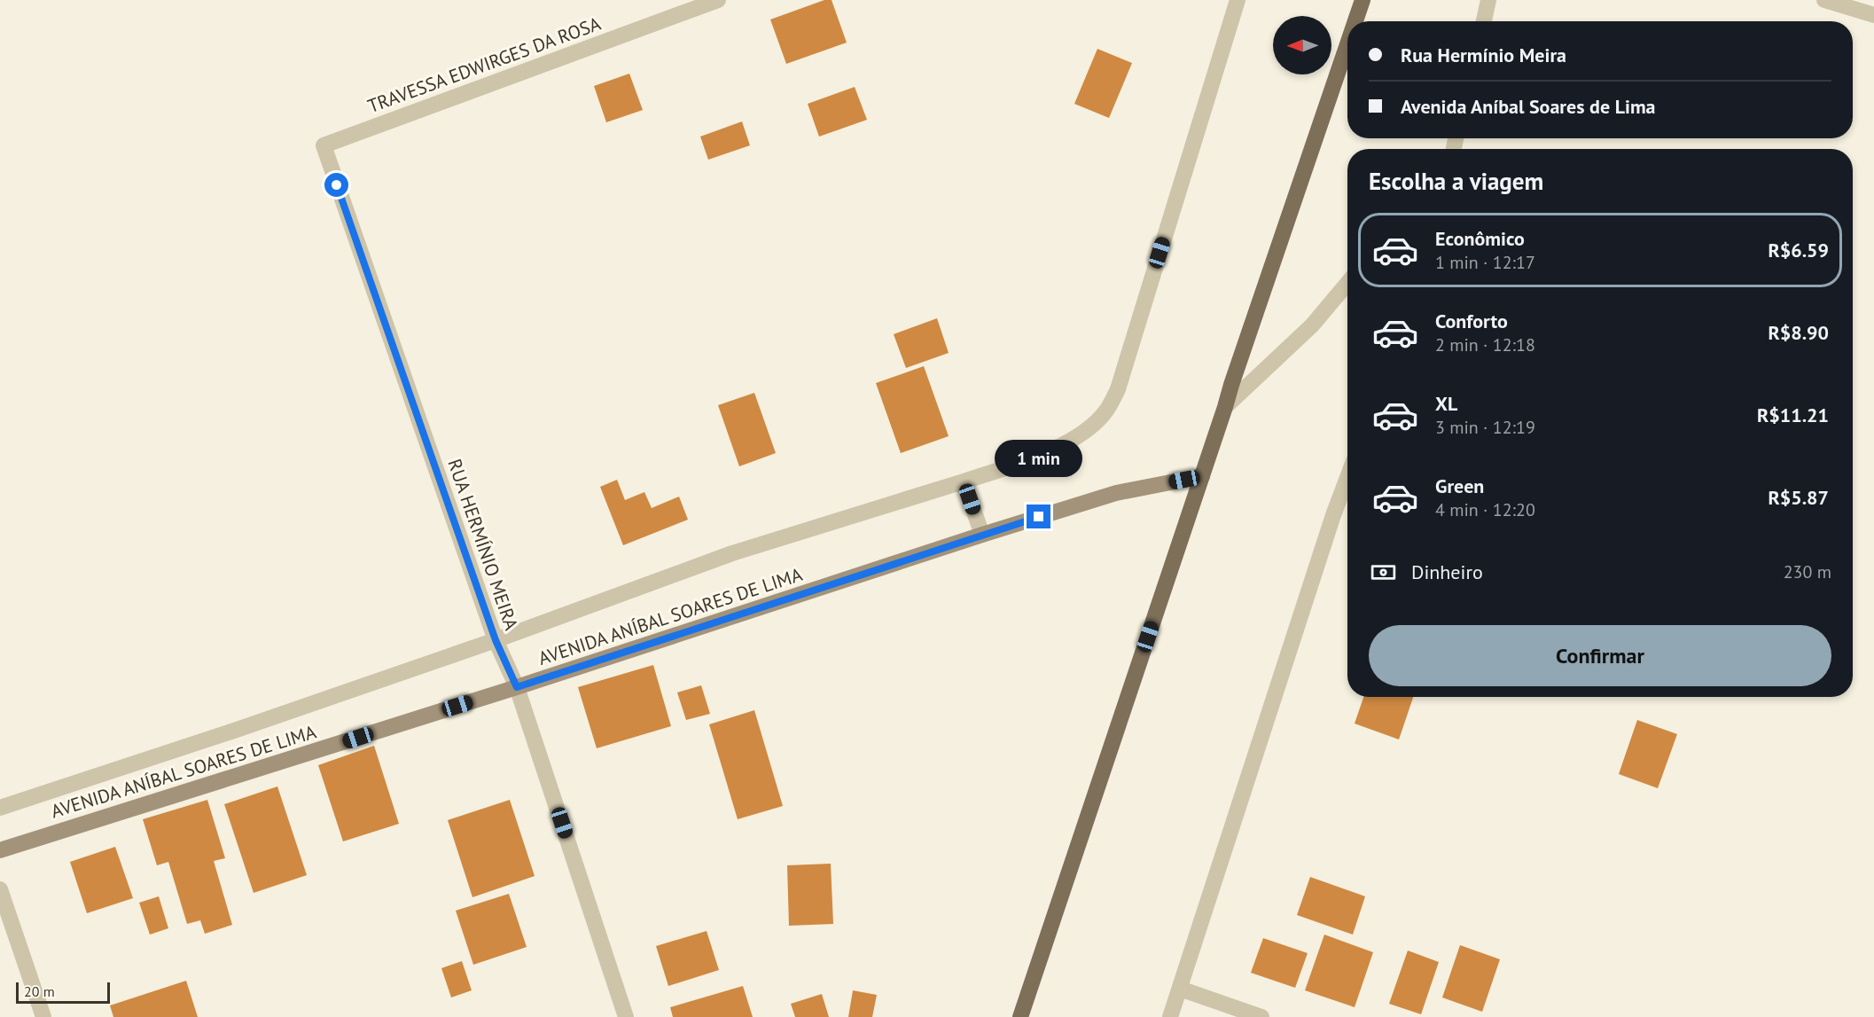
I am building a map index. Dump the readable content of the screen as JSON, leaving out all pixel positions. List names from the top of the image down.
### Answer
{
  "streets": {
    "street": ["TRAVESSA EDWIRGES DA ROSA", "RUA HERMÍNIO MEIRA", "AVENIDA ANÍBAL SOARES DE LIMA"]
  },
  "crossings": [
    ["TRAVESSA EDWIRGES DA ROSA", "RUA HERMÍNIO MEIRA"],
    ["RUA HERMÍNIO MEIRA", "AVENIDA ANÍBAL SOARES DE LIMA"]
  ],
  "scale_bar": "20 m",
  "north": "left",
  "page": {
    "banner": ["Rua Hermínio Meira", "Avenida Aníbal Soares de Lima"],
    "heading": "Escolha a viagem",
    "list": [
      {
        "name": "Econômico",
        "note": "1 min · 12:17",
        "value": "R$6.59"
      },
      {
        "name": "Conforto",
        "note": "2 min · 12:18",
        "value": "R$8.90"
      },
      {
        "name": "XL",
        "note": "3 min · 12:19",
        "value": "R$11.21"
      },
      {
        "name": "Green",
        "note": "4 min · 12:20",
        "value": "R$5.87"
      }
    ],
    "bubble": "1 min",
    "pay": ["Dinheiro", "230 m"],
    "buttons": "Confirmar",
    "scale": "20 m"
  }
}
